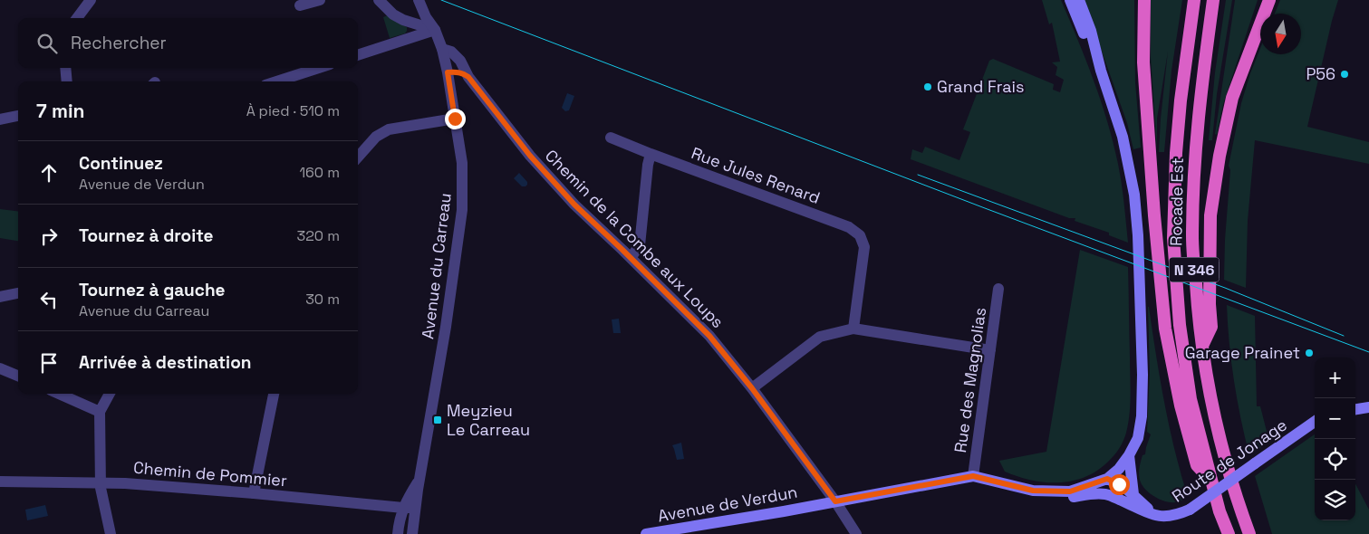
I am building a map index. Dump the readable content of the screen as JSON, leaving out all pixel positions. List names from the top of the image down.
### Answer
{
  "streets": {
    "highway": ["Rocade Est", "N 346"],
    "main road": ["Route de Jonage", "Avenue de Verdun"],
    "street": [
      "Rue Jules Renard",
      "Chemin de la Combe aux Loups",
      "Avenue du Carreau",
      "Rue des Magnolias",
      "Chemin de Pommier"
    ]
  },
  "crossings": [
    ["Chemin de la Combe aux Loups", "Avenue du Carreau"],
    ["Chemin de la Combe aux Loups", "Avenue de Verdun"],
    ["Avenue du Carreau", "Chemin de Pommier"],
    ["Rue des Magnolias", "Avenue de Verdun"],
    ["Route de Jonage", "Avenue de Verdun"]
  ],
  "places": {
    "other": ["P56", "Grand Frais", "Garage Prainet"],
    "transit": ["Meyzieu Le Carreau"]
  },
  "north": "bottom",
  "page": {
    "search": "Rechercher",
    "heading": ["7 min", "À pied · 510 m"],
    "list": [
      ["Continuez", "Avenue de Verdun", "160 m"],
      ["Tournez à droite", "320 m"],
      ["Tournez à gauche", "Avenue du Carreau", "30 m"],
      "Arrivée à destination"
    ],
    "map_buttons": ["+", "−"]
  }
}
